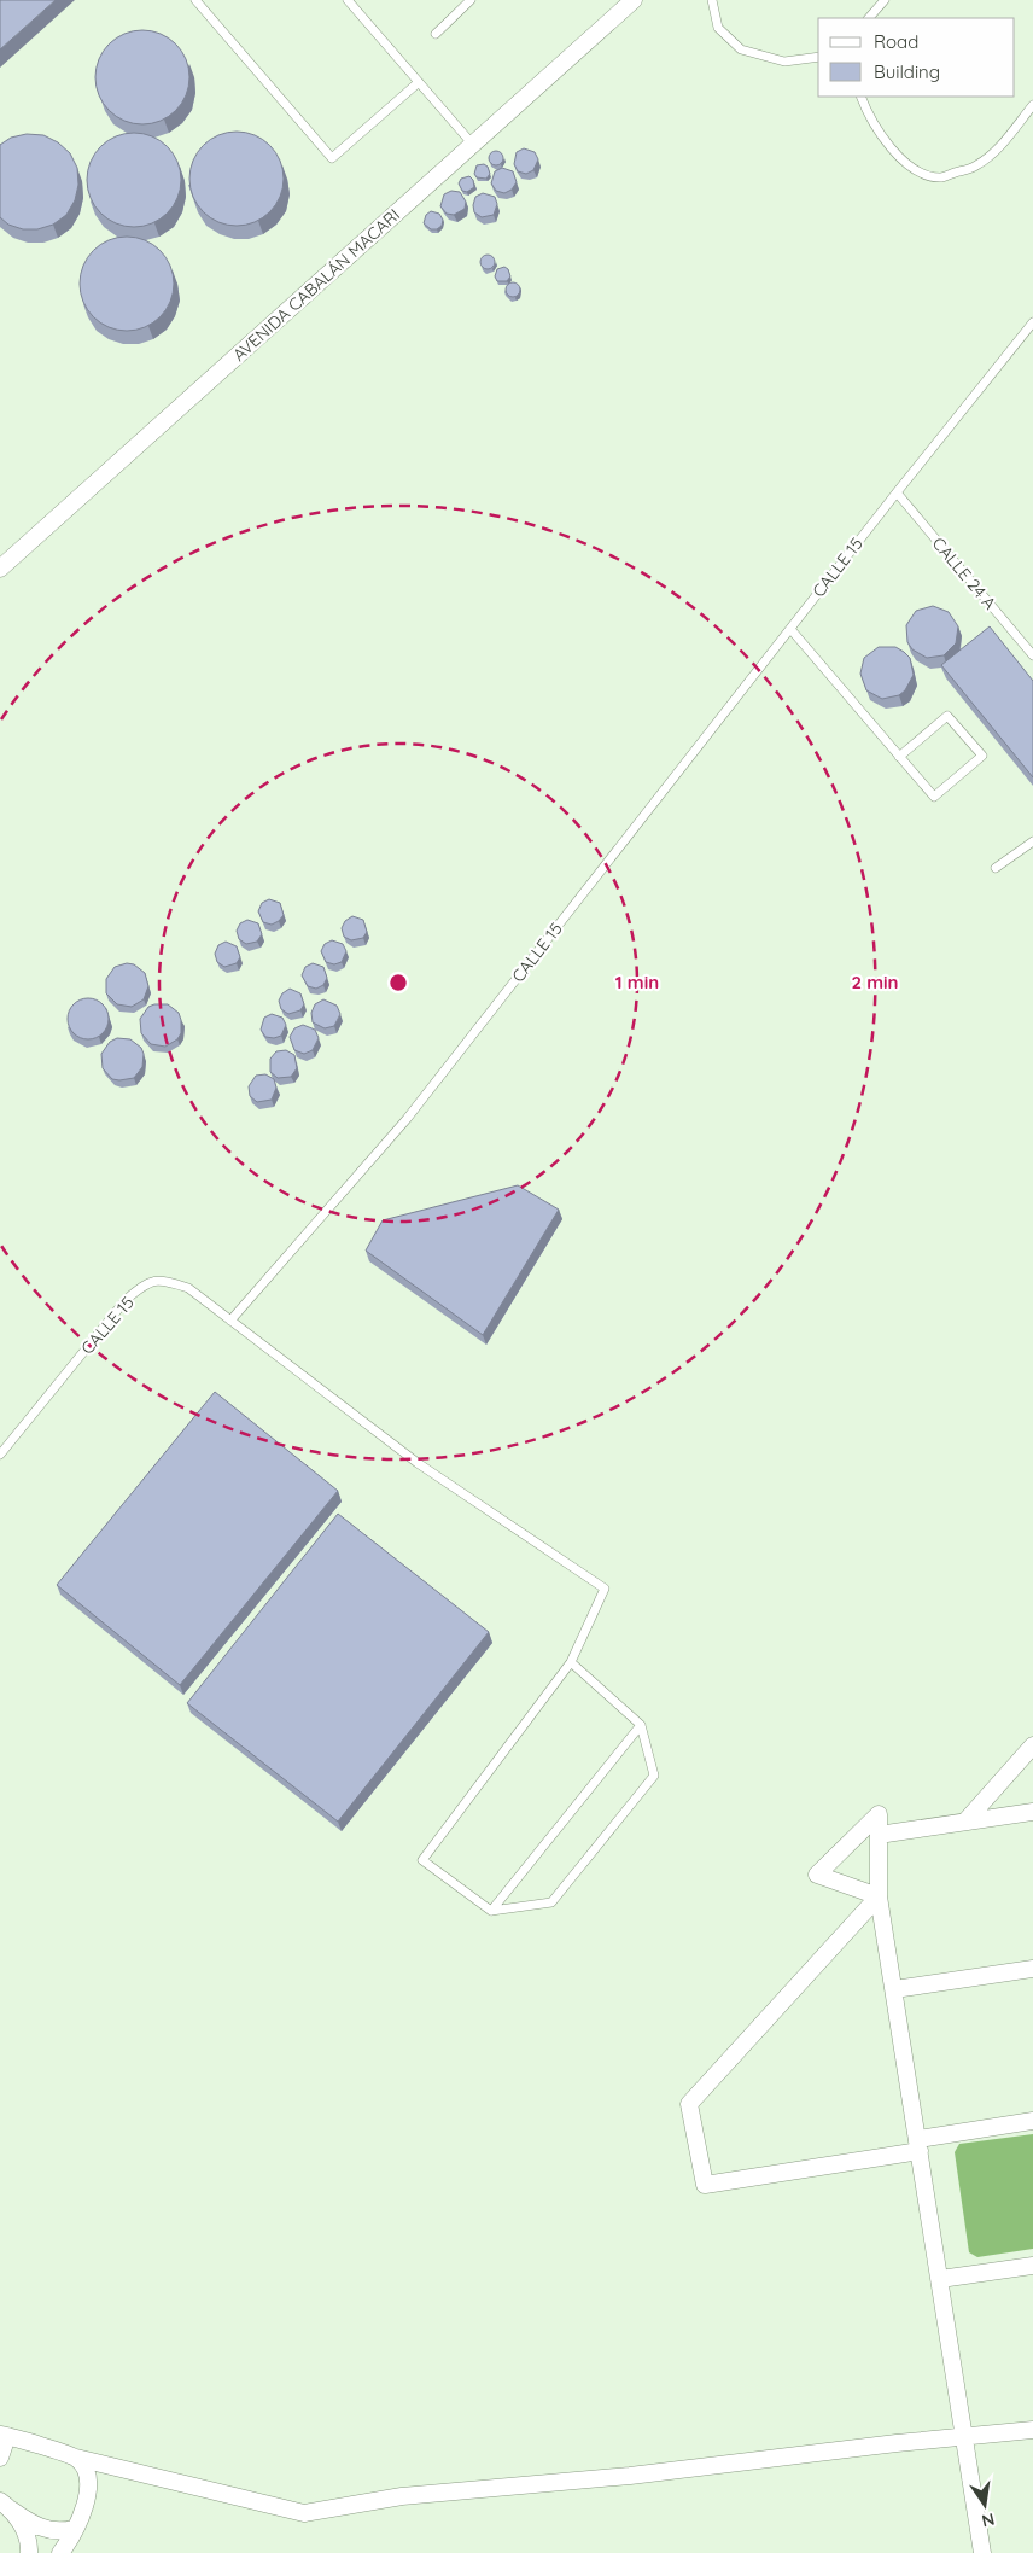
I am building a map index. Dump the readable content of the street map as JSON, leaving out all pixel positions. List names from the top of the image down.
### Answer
{
  "streets": {
    "street": ["AVENIDA CABALÁN MACARI"],
    "lane": ["CALLE 15", "CALLE 24 A"]
  },
  "crossings": [
    ["CALLE 15", "CALLE 24 A"]
  ],
  "legend": ["Road", "Building"],
  "north": "bottom",
  "rings": ["1 min", "2 min"]
}
